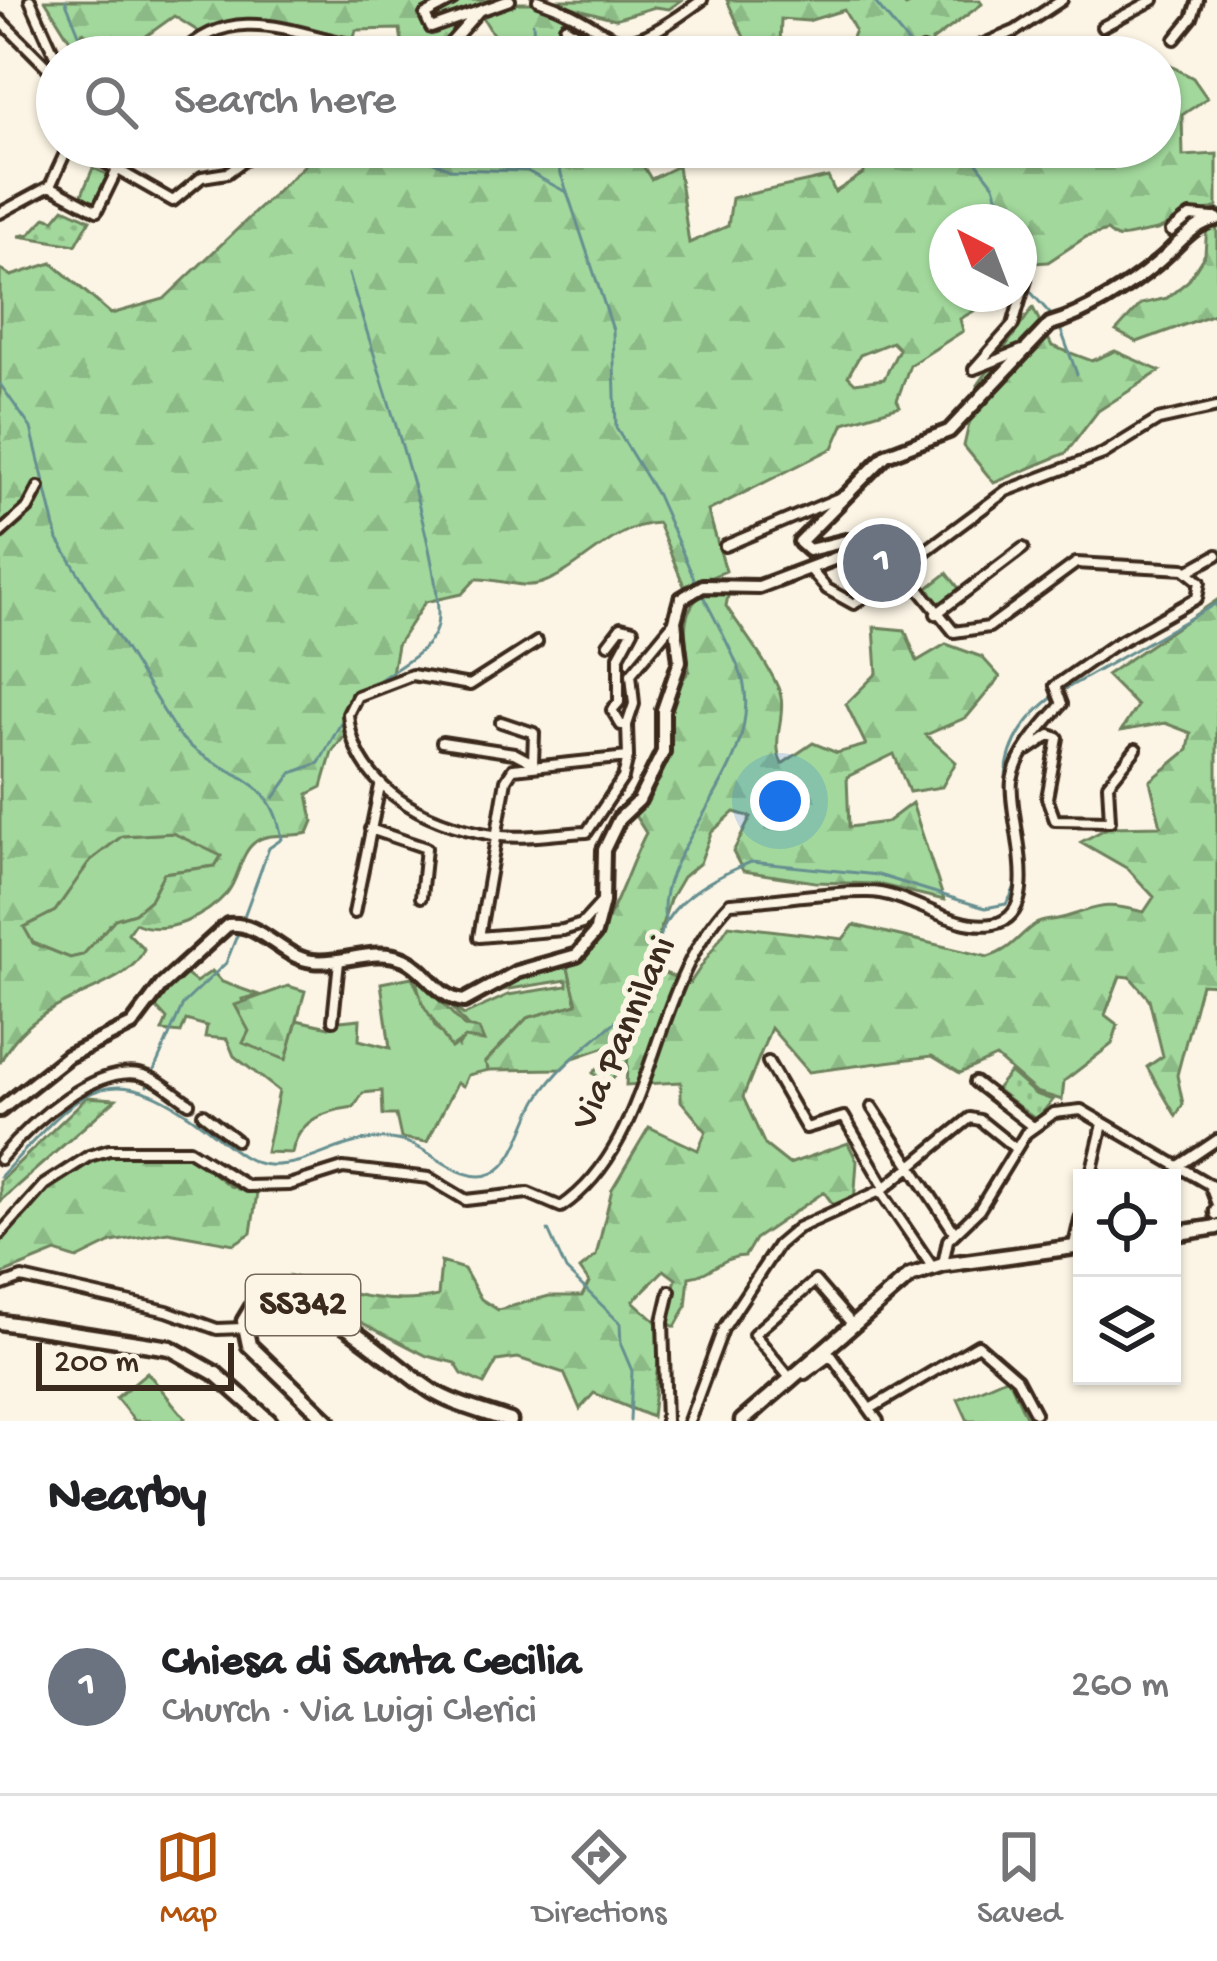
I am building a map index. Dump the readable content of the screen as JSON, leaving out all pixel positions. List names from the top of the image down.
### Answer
{
  "streets": {
    "main road": ["SS342"],
    "street": ["Via Pannilani"]
  },
  "scale_bar": "200 m",
  "north": "top left",
  "page": {
    "search": "Search here",
    "pins": "1",
    "scale": "200 m",
    "heading": "Nearby",
    "list": [
      {
        "mark": "1",
        "name": "Chiesa di Santa Cecilia",
        "note": "Church · Via Luigi Clerici",
        "value": "260 m"
      }
    ],
    "nav": ["Map", "Directions", "Saved"]
  }
}
